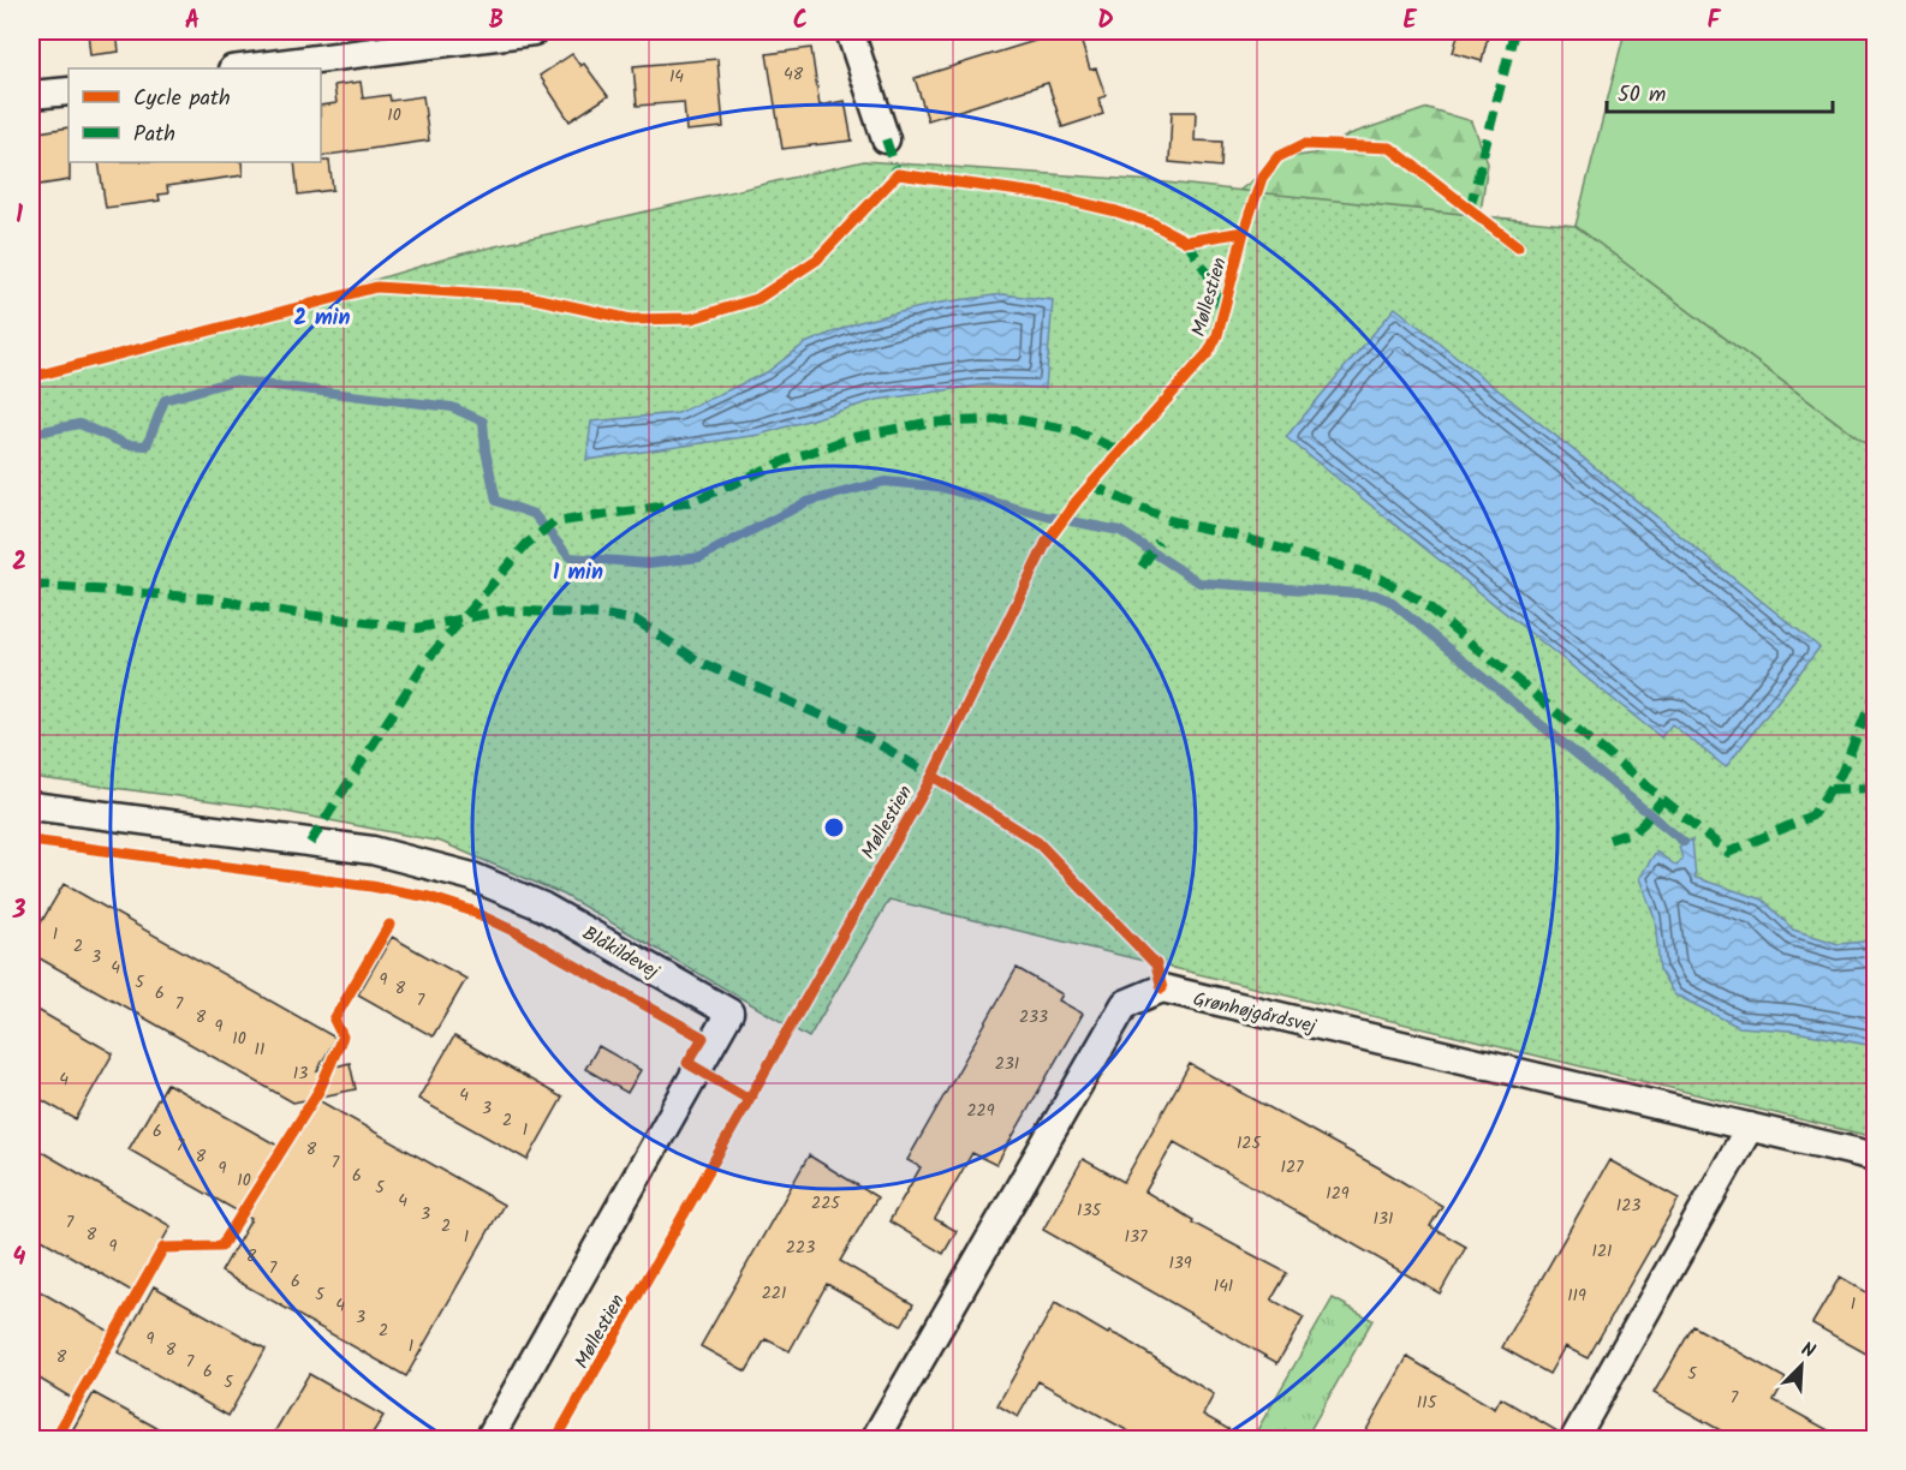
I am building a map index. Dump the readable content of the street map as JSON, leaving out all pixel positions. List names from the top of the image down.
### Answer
{
  "streets": {
    "street": ["Blåkildevej", "Grønhøjgårdsvej"],
    "cycle path": ["Møllestien"]
  },
  "house_numbers": [
    "48",
    "14",
    "10",
    "1",
    "2",
    "3",
    "4",
    "9",
    "5",
    "8",
    "6",
    "7",
    "7",
    "8",
    "233",
    "9",
    "10",
    "11",
    "231",
    "13",
    "4",
    "4",
    "3",
    "229",
    "2",
    "1",
    "6",
    "125",
    "7",
    "8",
    "8",
    "7",
    "127",
    "9",
    "6",
    "10",
    "5",
    "129",
    "4",
    "225",
    "123",
    "135",
    "3",
    "131",
    "7",
    "2",
    "8",
    "1",
    "137",
    "9",
    "223",
    "121",
    "8",
    "139",
    "7",
    "6",
    "141",
    "221",
    "5",
    "119",
    "1",
    "4",
    "3",
    "2",
    "9",
    "1",
    "8",
    "8",
    "7",
    "6",
    "5",
    "5",
    "7",
    "115"
  ],
  "legend": ["Cycle path", "Path"],
  "scale_bar": "50 m",
  "north": "top right",
  "grid": {
    "columns": [
      "A",
      "B",
      "C",
      "D",
      "E",
      "F"
    ],
    "rows": [
      "1",
      "2",
      "3",
      "4"
    ]
  },
  "rings": ["2 min", "1 min"]
}
